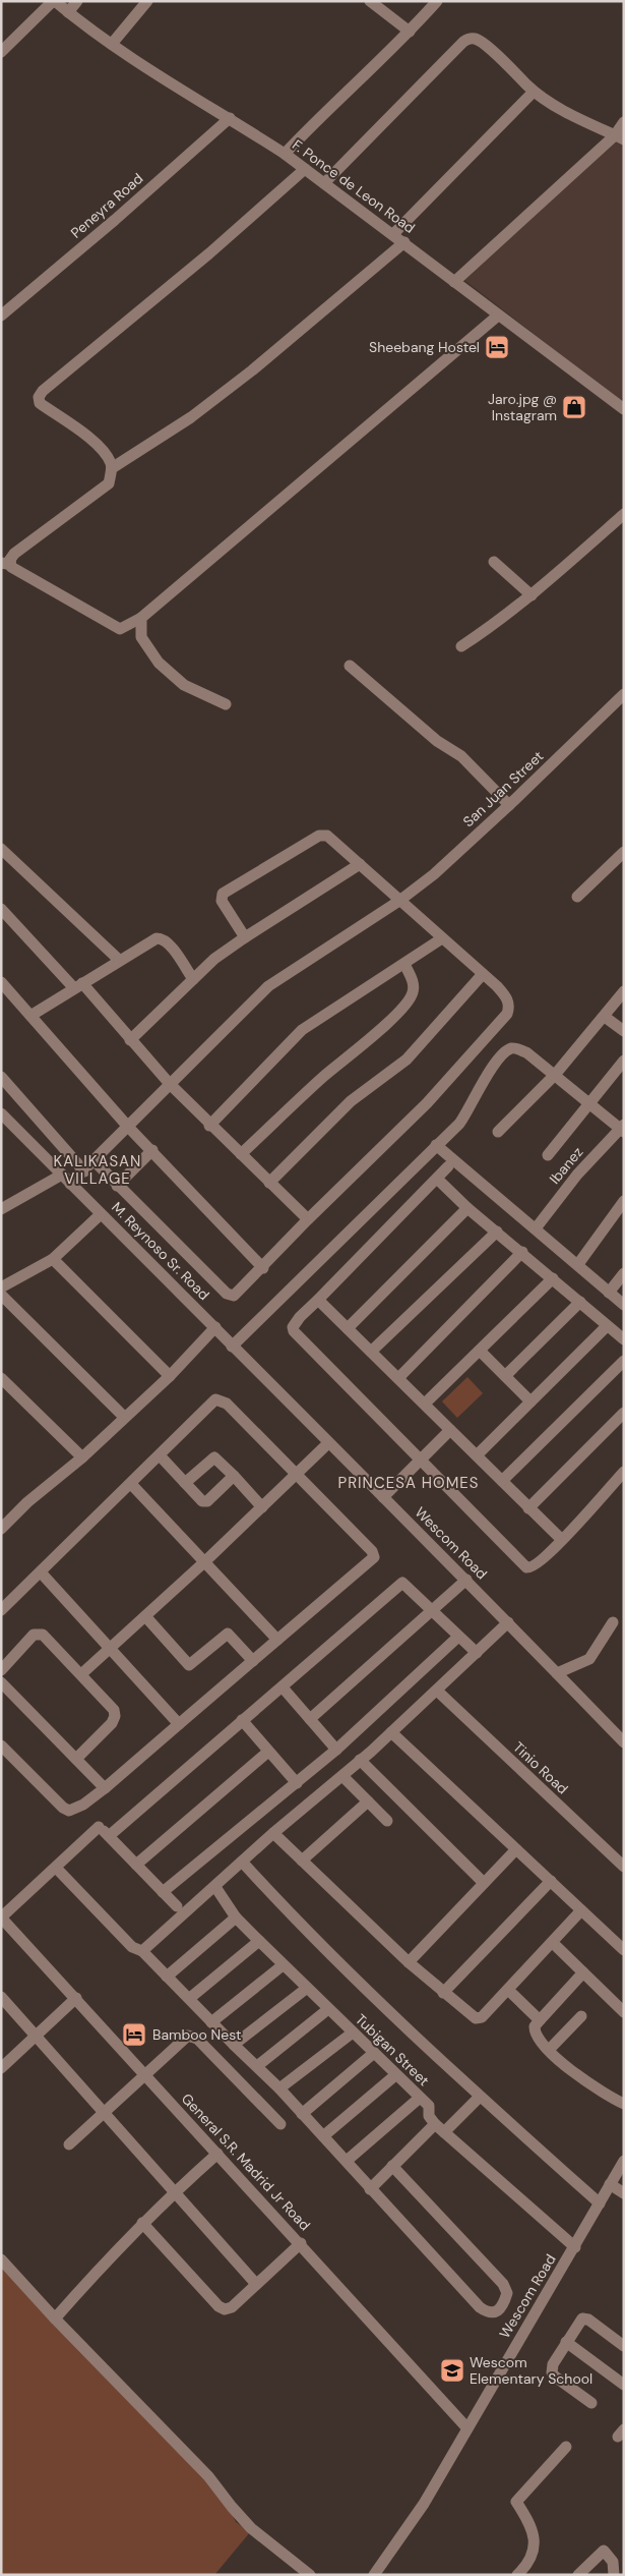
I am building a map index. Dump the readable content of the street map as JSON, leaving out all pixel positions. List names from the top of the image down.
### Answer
{
  "streets": {
    "street": [
      "F. Ponce de Leon Road",
      "Peneyra Road",
      "San Juan Street",
      "Ibanez",
      "M. Reynoso Sr. Road",
      "Wescom Road",
      "Tinio Road",
      "Tubigan Street",
      "General S.R. Madrid Jr Road"
    ]
  },
  "crossings": [
    ["F. Ponce de Leon Road", "Peneyra Road"],
    ["San Juan Street", "M. Reynoso Sr. Road"],
    ["M. Reynoso Sr. Road", "Wescom Road"],
    ["Wescom Road", "Tubigan Street"],
    ["Wescom Road", "General S.R. Madrid Jr Road"]
  ],
  "districts": ["KALIKASAN VILLAGE", "PRINCESA HOMES"],
  "places": {
    "hotel": ["Sheebang Hostel", "Bamboo Nest"],
    "shop": ["Jaro.jpg @ Instagram"],
    "school or university": ["Wescom Elementary School"]
  }
}
